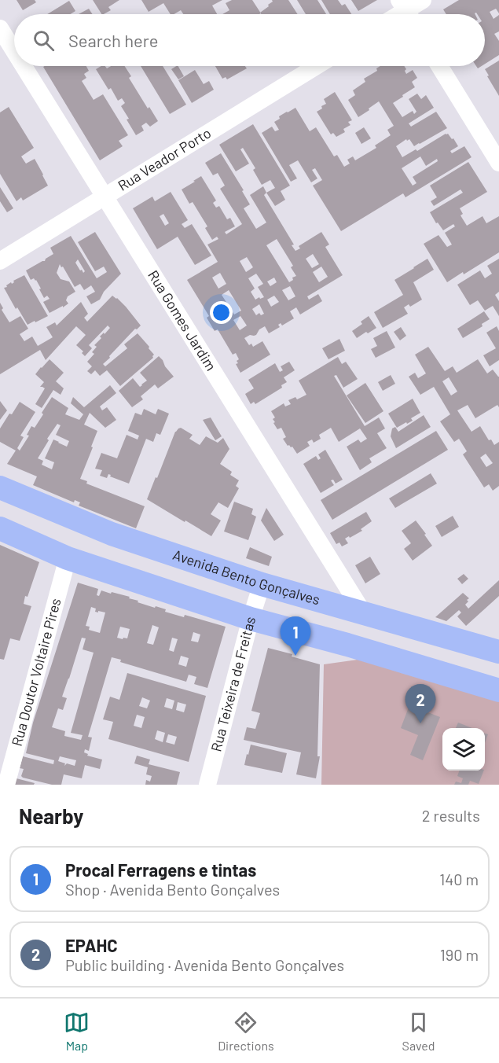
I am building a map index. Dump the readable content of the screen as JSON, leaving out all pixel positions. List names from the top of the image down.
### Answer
{
  "streets": {
    "main road": ["Avenida Bento Gonçalves"],
    "street": [
      "Rua Veador Porto",
      "Rua Gomes Jardim",
      "Rua Doutor Voltaire Pires",
      "Rua Teixeira de Freitas"
    ]
  },
  "crossings": [
    ["Rua Veador Porto", "Rua Gomes Jardim"],
    ["Rua Gomes Jardim", "Avenida Bento Gonçalves"],
    ["Avenida Bento Gonçalves", "Rua Teixeira de Freitas"]
  ],
  "page": {
    "search": "Search here",
    "pins": ["1", "2"],
    "heading": ["Nearby", "2 results"],
    "list": [
      {
        "mark": "1",
        "name": "Procal Ferragens e tintas",
        "note": "Shop · Avenida Bento Gonçalves",
        "value": "140 m"
      },
      {
        "mark": "2",
        "name": "EPAHC",
        "note": "Public building · Avenida Bento Gonçalves",
        "value": "190 m"
      }
    ],
    "nav": ["Map", "Directions", "Saved"]
  }
}
